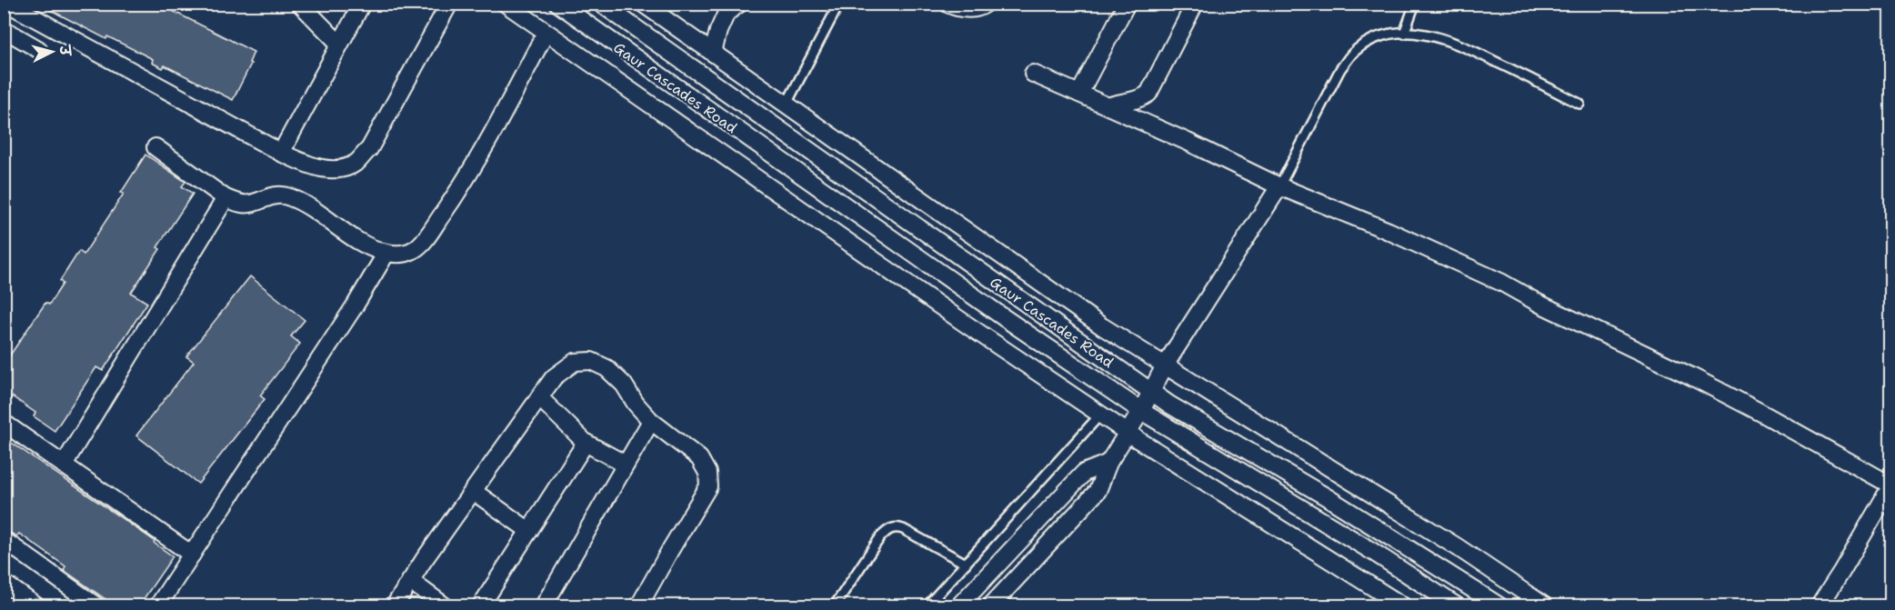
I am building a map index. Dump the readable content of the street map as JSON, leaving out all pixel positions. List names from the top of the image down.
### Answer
{
  "streets": {
    "street": ["Gaur Cascades Road"]
  },
  "north": "right"
}
